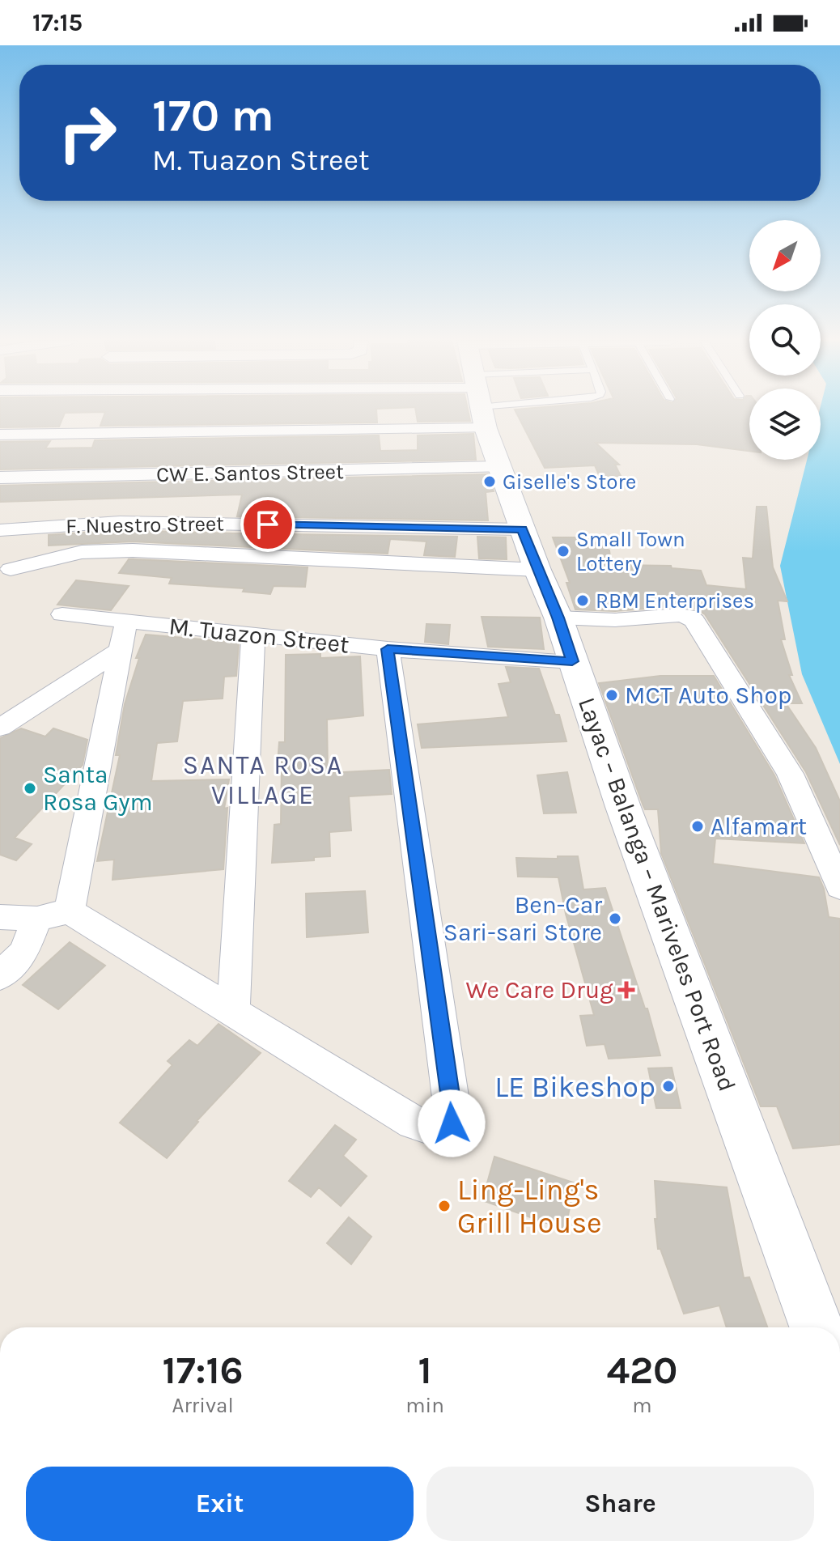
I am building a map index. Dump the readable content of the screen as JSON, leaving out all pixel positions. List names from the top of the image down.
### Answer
{
  "streets": {
    "main road": ["Layac – Balanga – Mariveles Port Road"],
    "street": ["CW E. Santos Street", "F. Nuestro Street", "M. Tuazon Street"]
  },
  "crossings": [
    ["CW E. Santos Street", "Layac – Balanga – Mariveles Port Road"],
    ["F. Nuestro Street", "Layac – Balanga – Mariveles Port Road"],
    ["M. Tuazon Street", "Layac – Balanga – Mariveles Port Road"]
  ],
  "districts": ["SANTA ROSA VILLAGE"],
  "places": {
    "other": [
      "Giselle's Store",
      "Small Town Lottery",
      "RBM Enterprises",
      "MCT Auto Shop",
      "Santa Rosa Gym",
      "Alfamart",
      "Ben-Car Sari-sari Store",
      "LE Bikeshop",
      "Ling-Ling's Grill House"
    ],
    "health": ["We Care Drug"]
  },
  "north": "bottom left",
  "page": {
    "status": "17:15",
    "turn": ["170 m", "M. Tuazon Street"],
    "eta": [
      "17:16",
      "Arrival",
      "1",
      "min",
      "420",
      "m"
    ],
    "buttons": ["Exit", "Share"]
  }
}
